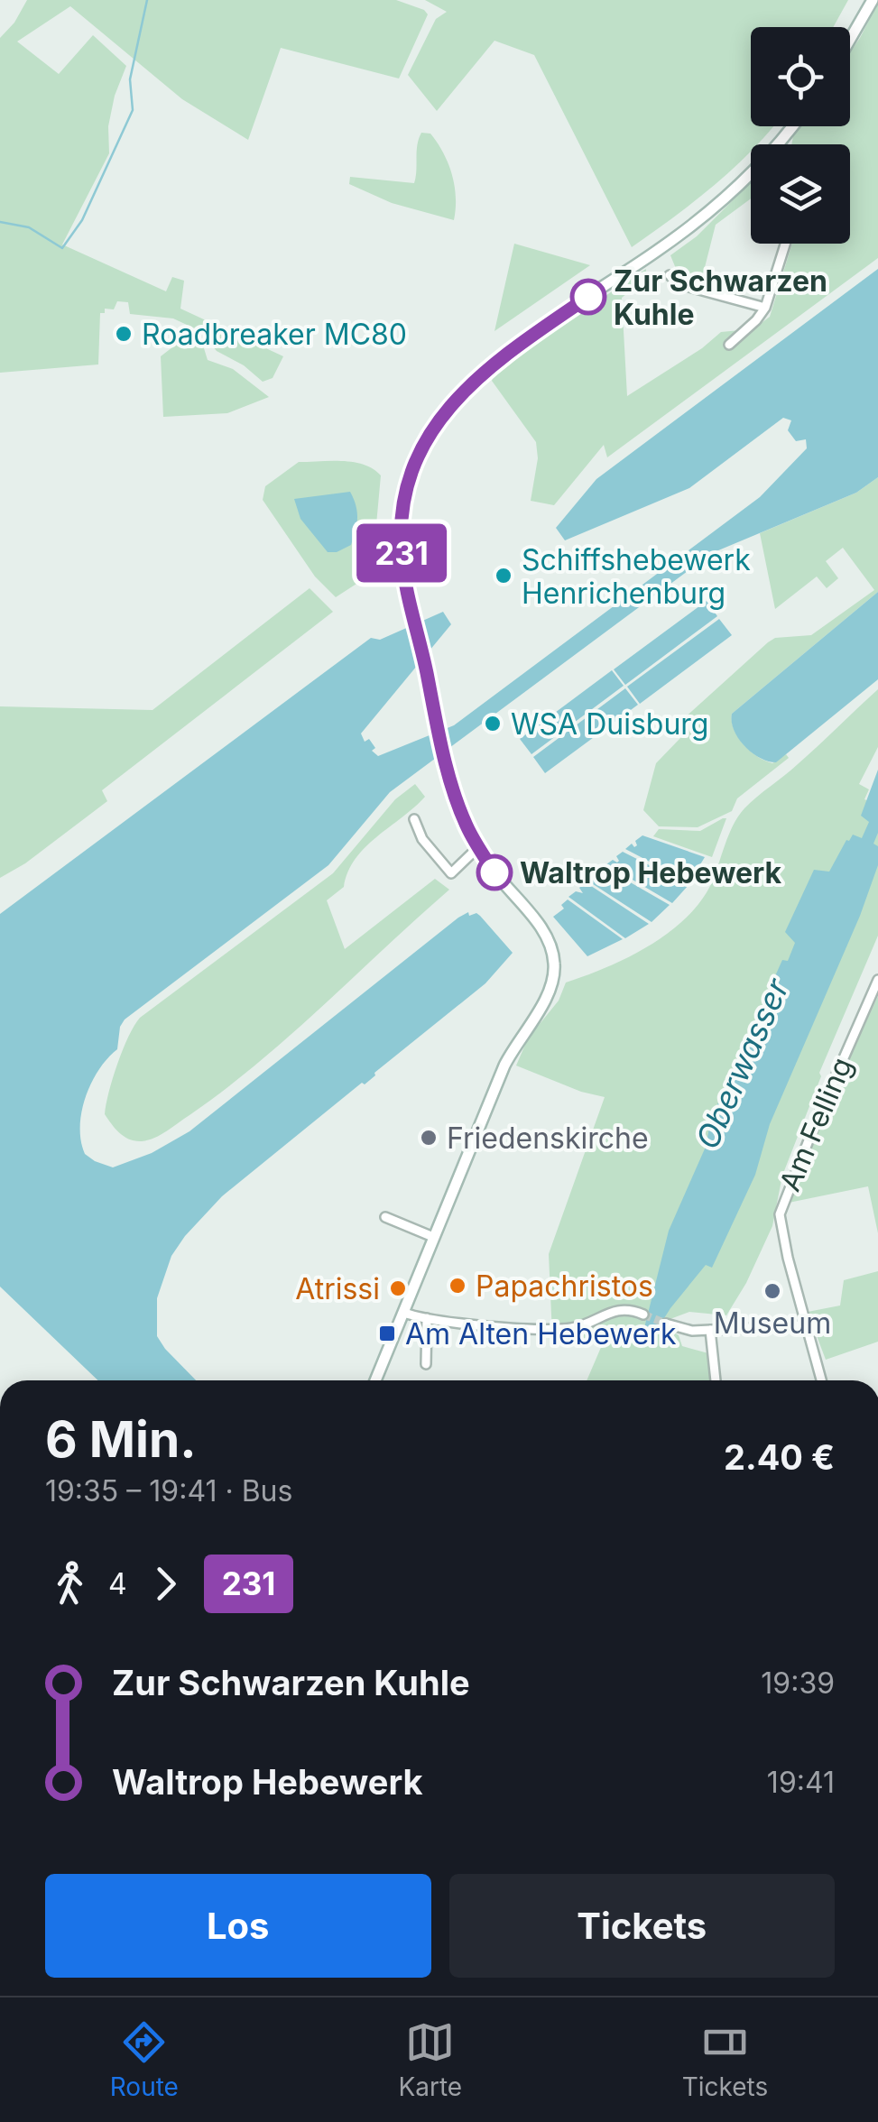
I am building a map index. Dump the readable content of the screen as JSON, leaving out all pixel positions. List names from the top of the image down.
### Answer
{
  "streets": {
    "street": ["Am Felling"]
  },
  "water": ["Oberwasser"],
  "places": {
    "other": [
      "Zur Schwarzen Kuhle",
      "Roadbreaker MC80",
      "Schiffshebewerk Henrichenburg",
      "WSA Duisburg",
      "Waltrop Hebewerk",
      "Friedenskirche",
      "Papachristos",
      "Atrissi",
      "Museum"
    ],
    "transit": ["Am Alten Hebewerk"]
  },
  "lines": ["bus line 231"],
  "page": {
    "on_map": "231",
    "heading": ["6 Min.", "19:35 – 19:41 · Bus", "2.40 €"],
    "legs": ["4", "231"],
    "list": [
      {
        "name": "Zur Schwarzen Kuhle",
        "value": "19:39"
      },
      {
        "name": "Waltrop Hebewerk",
        "value": "19:41"
      }
    ],
    "buttons": ["Los", "Tickets"],
    "tabs": ["Route", "Karte", "Tickets"]
  }
}
